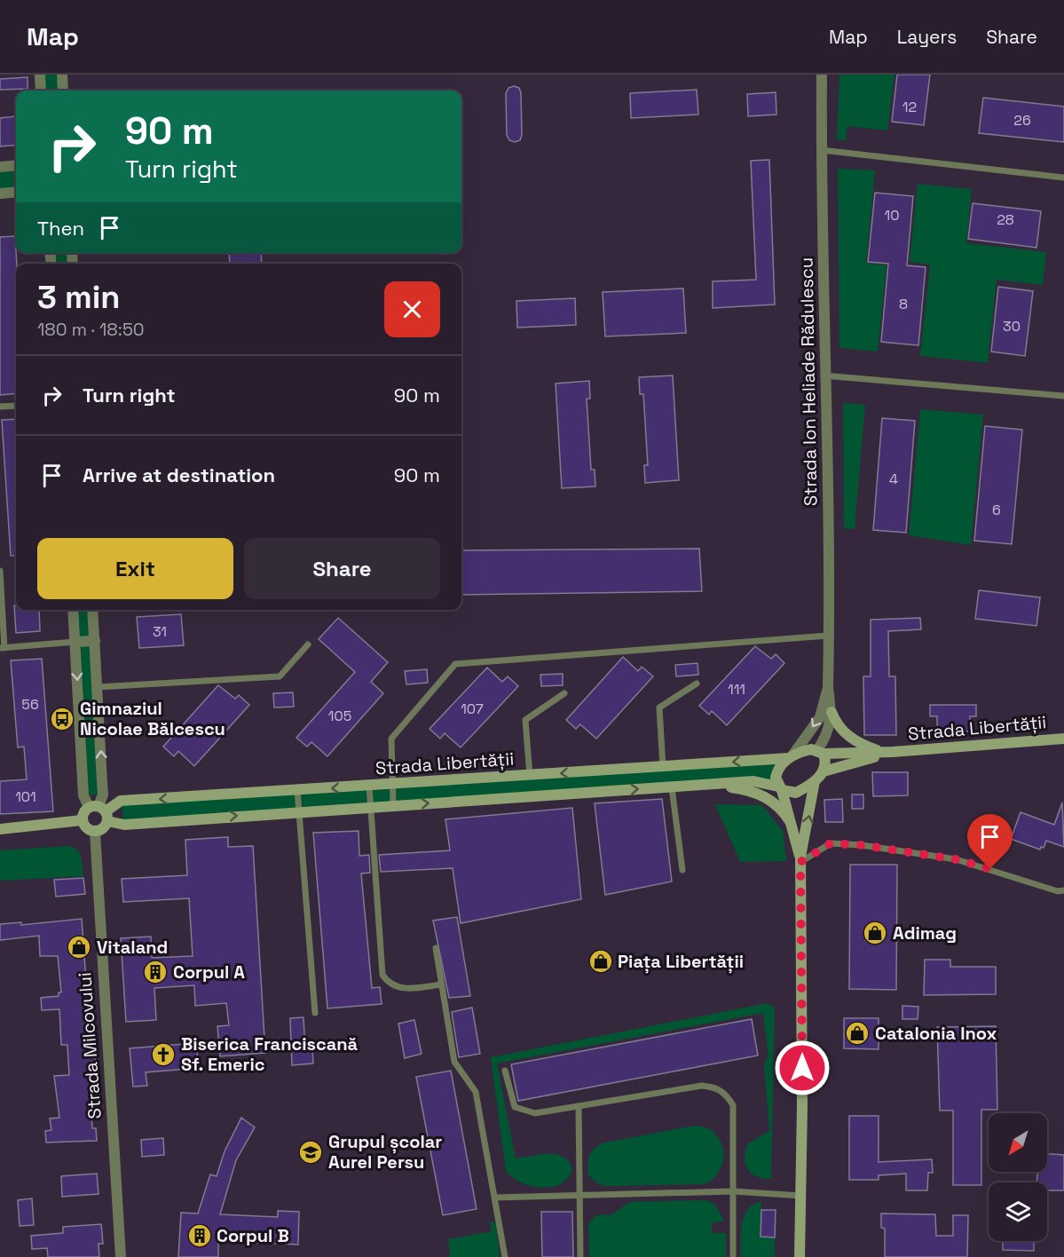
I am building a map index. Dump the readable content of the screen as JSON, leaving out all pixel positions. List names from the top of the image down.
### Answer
{
  "streets": {
    "main road": ["Strada Libertății"],
    "street": ["Strada Ion Heliade Rădulescu", "Strada Milcovului"]
  },
  "crossings": [
    ["Strada Ion Heliade Rădulescu", "Strada Libertății"],
    ["Strada Libertății", "Strada Milcovului"]
  ],
  "places": {
    "bus stop": ["Gimnaziul Nicolae Bălcescu"],
    "shop": [
      "Adimag",
      "Vitaland",
      "Piața Libertății",
      "Catalonia Inox"
    ],
    "building": ["Corpul A", "Corpul B"],
    "church": ["Biserica Franciscană Sf. Emeric"],
    "school or university": ["Grupul școlar Aurel Persu"]
  },
  "house_numbers": [
    "12",
    "26",
    "10",
    "28",
    "8",
    "30",
    "4",
    "6",
    "31",
    "111",
    "56",
    "107",
    "105",
    "101"
  ],
  "north": "bottom left",
  "page": {
    "header": "Map",
    "nav": ["Map", "Layers", "Share"],
    "turn": ["90 m", "Turn right"],
    "then": "Then",
    "heading": ["3 min", "180 m · 18:50"],
    "list": [
      {
        "name": "Turn right",
        "value": "90 m"
      },
      {
        "name": "Arrive at destination",
        "value": "90 m"
      }
    ],
    "buttons": ["Exit", "Share"]
  }
}
